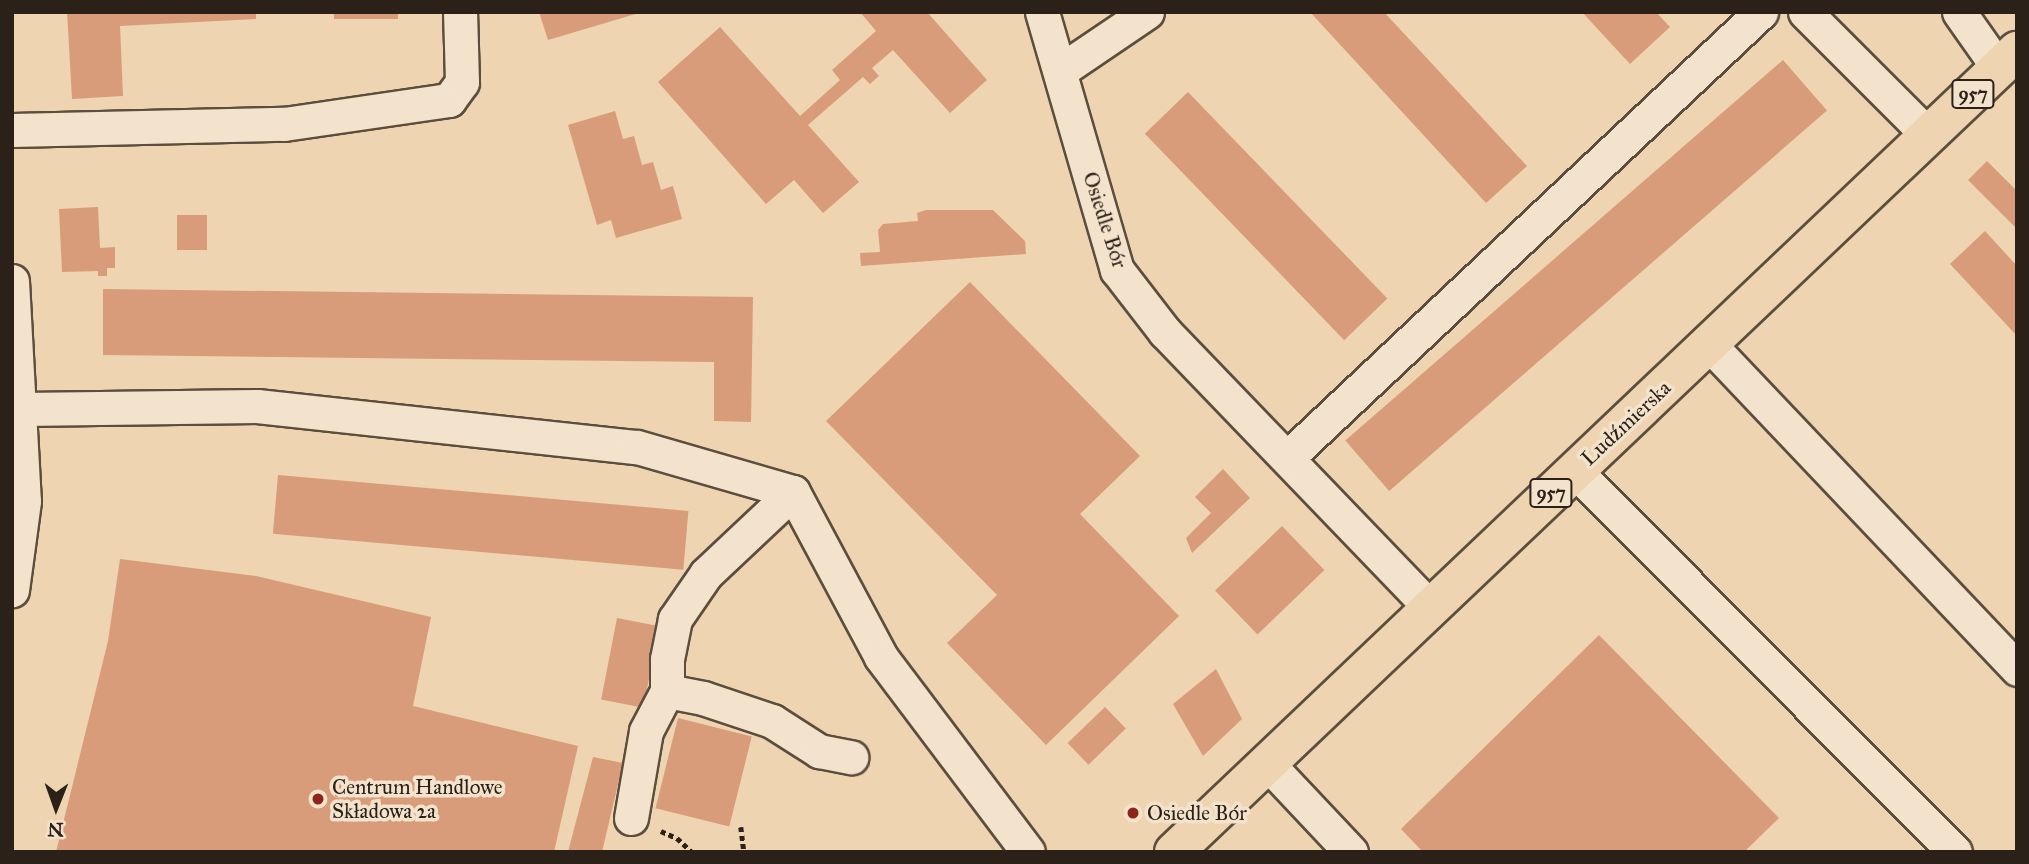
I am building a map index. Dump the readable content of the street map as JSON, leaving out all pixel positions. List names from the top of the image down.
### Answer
{
  "streets": {
    "main road": ["957", "Ludźmierska"],
    "street": ["Osiedle Bór"]
  },
  "crossings": [
    ["Osiedle Bór", "Ludźmierska"]
  ],
  "places": ["Centrum Handlowe Składowa 2a", "Osiedle Bór"],
  "north": "bottom"
}
